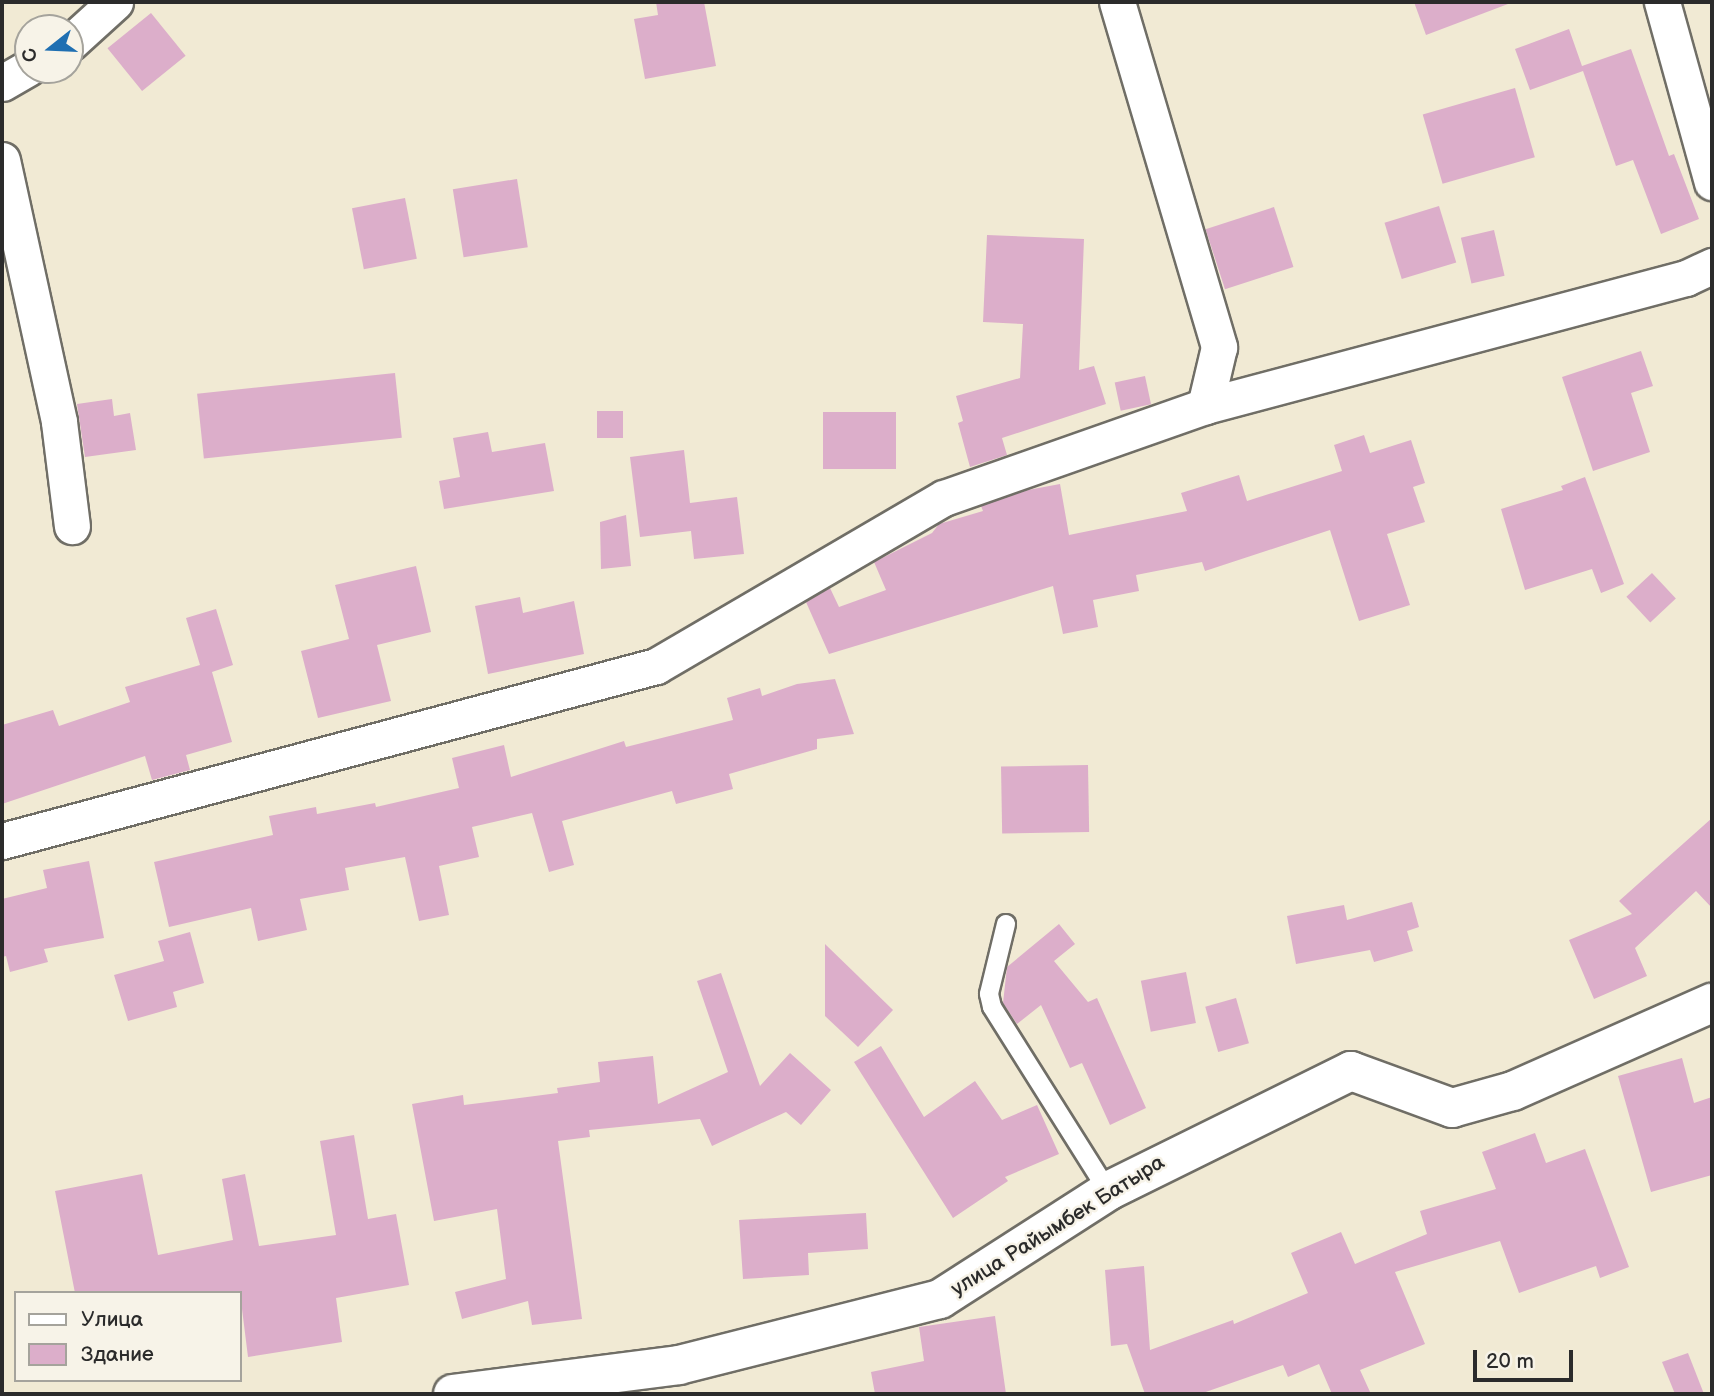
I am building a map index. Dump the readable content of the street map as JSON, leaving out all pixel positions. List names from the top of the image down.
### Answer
{
  "streets": {
    "street": ["улица Райымбек Батыра"]
  },
  "legend": ["Улица", "Здание"],
  "scale_bar": "20 m",
  "north": "left"
}
